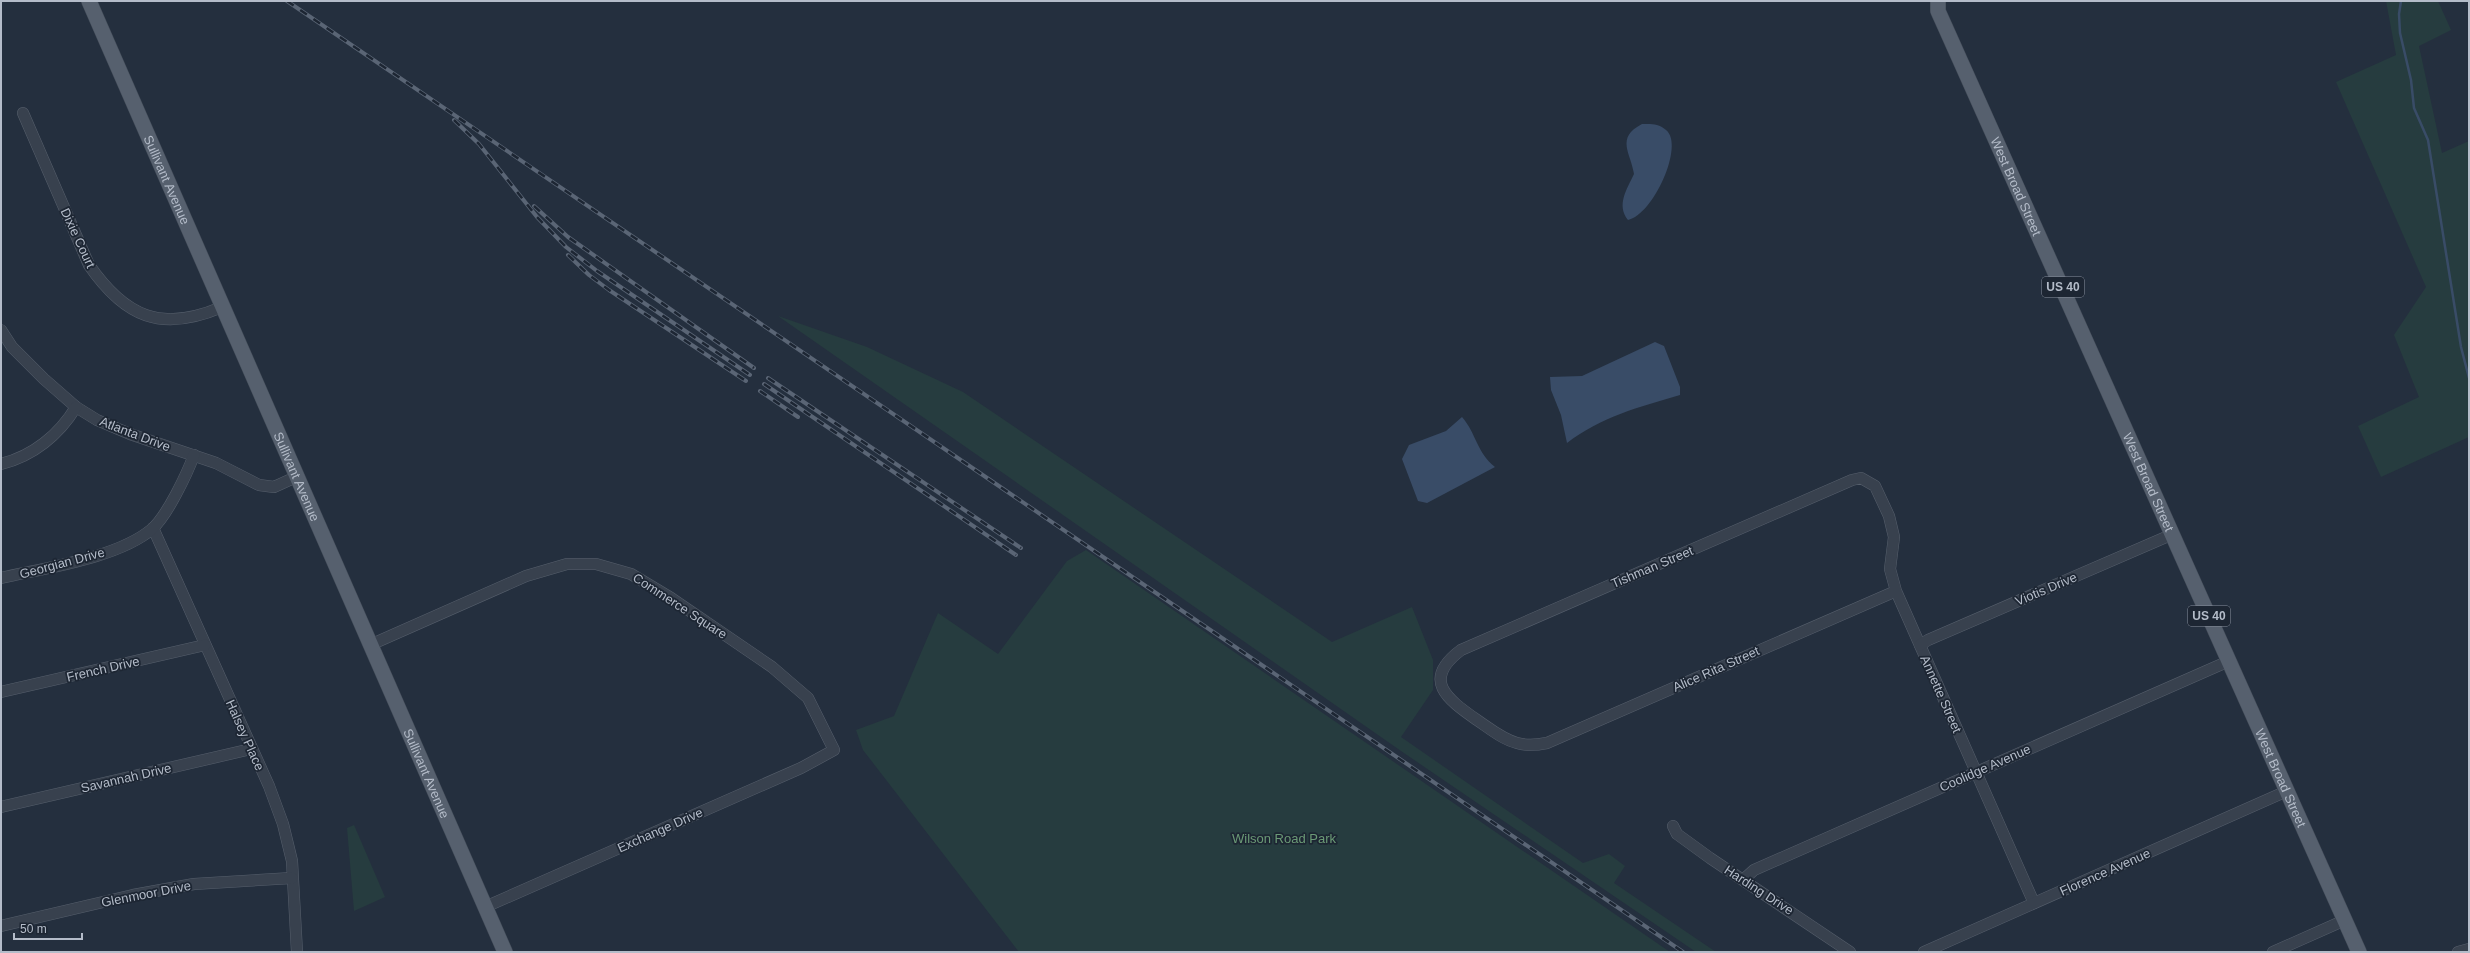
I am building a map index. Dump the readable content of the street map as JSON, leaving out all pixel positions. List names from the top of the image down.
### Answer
{
  "streets": {
    "main road": ["Sullivant Avenue", "West Broad Street", "US 40"],
    "street": [
      "Dixie Court",
      "Atlanta Drive",
      "Georgian Drive",
      "Tishman Street",
      "Viotis Drive",
      "Commerce Square",
      "French Drive",
      "Alice Rita Street",
      "Annette Street",
      "Halsey Place",
      "Coolidge Avenue",
      "Savannah Drive",
      "Exchange Drive",
      "Florence Avenue",
      "Harding Drive",
      "Glenmoor Drive"
    ]
  },
  "crossings": [
    ["Sullivant Avenue", "Dixie Court"],
    ["Sullivant Avenue", "Atlanta Drive"],
    ["Sullivant Avenue", "Commerce Square"],
    ["Sullivant Avenue", "Exchange Drive"],
    ["West Broad Street", "Viotis Drive"],
    ["West Broad Street", "Coolidge Avenue"],
    ["West Broad Street", "Florence Avenue"],
    ["Atlanta Drive", "Georgian Drive"],
    ["Georgian Drive", "Halsey Place"],
    ["Tishman Street", "Alice Rita Street"],
    ["Tishman Street", "Annette Street"],
    ["Viotis Drive", "Annette Street"],
    ["Commerce Square", "Exchange Drive"],
    ["French Drive", "Halsey Place"],
    ["Alice Rita Street", "Annette Street"],
    ["Annette Street", "Coolidge Avenue"],
    ["Annette Street", "Florence Avenue"],
    ["Halsey Place", "Savannah Drive"],
    ["Halsey Place", "Glenmoor Drive"],
    ["Coolidge Avenue", "Harding Drive"]
  ],
  "parks": ["Wilson Road Park"],
  "scale_bar": "50 m"
}
